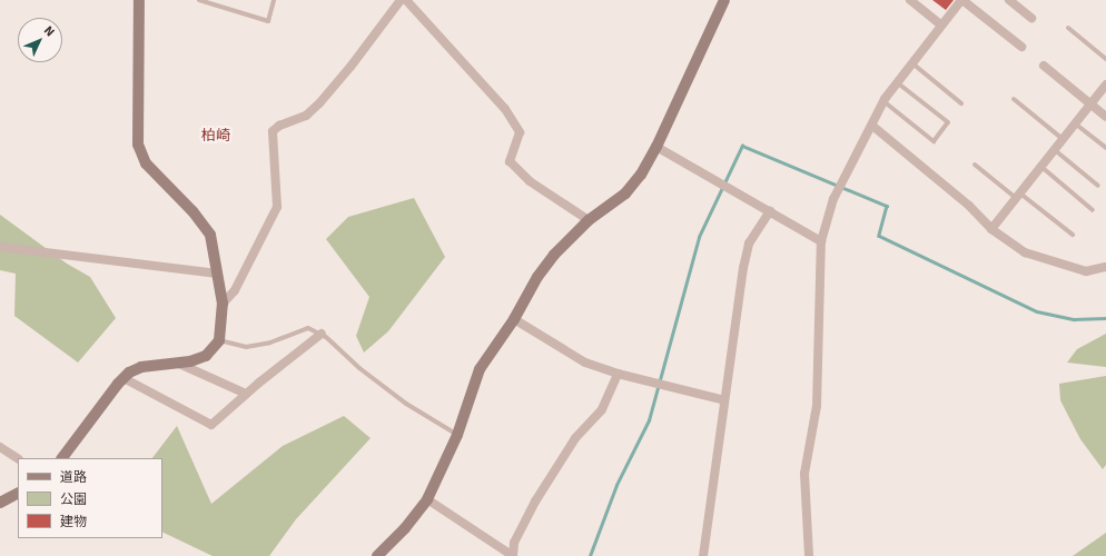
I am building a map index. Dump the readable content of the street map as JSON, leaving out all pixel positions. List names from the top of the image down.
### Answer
{
  "districts": ["柏崎"],
  "legend": ["道路", "公園", "建物"],
  "north": "top right"
}
